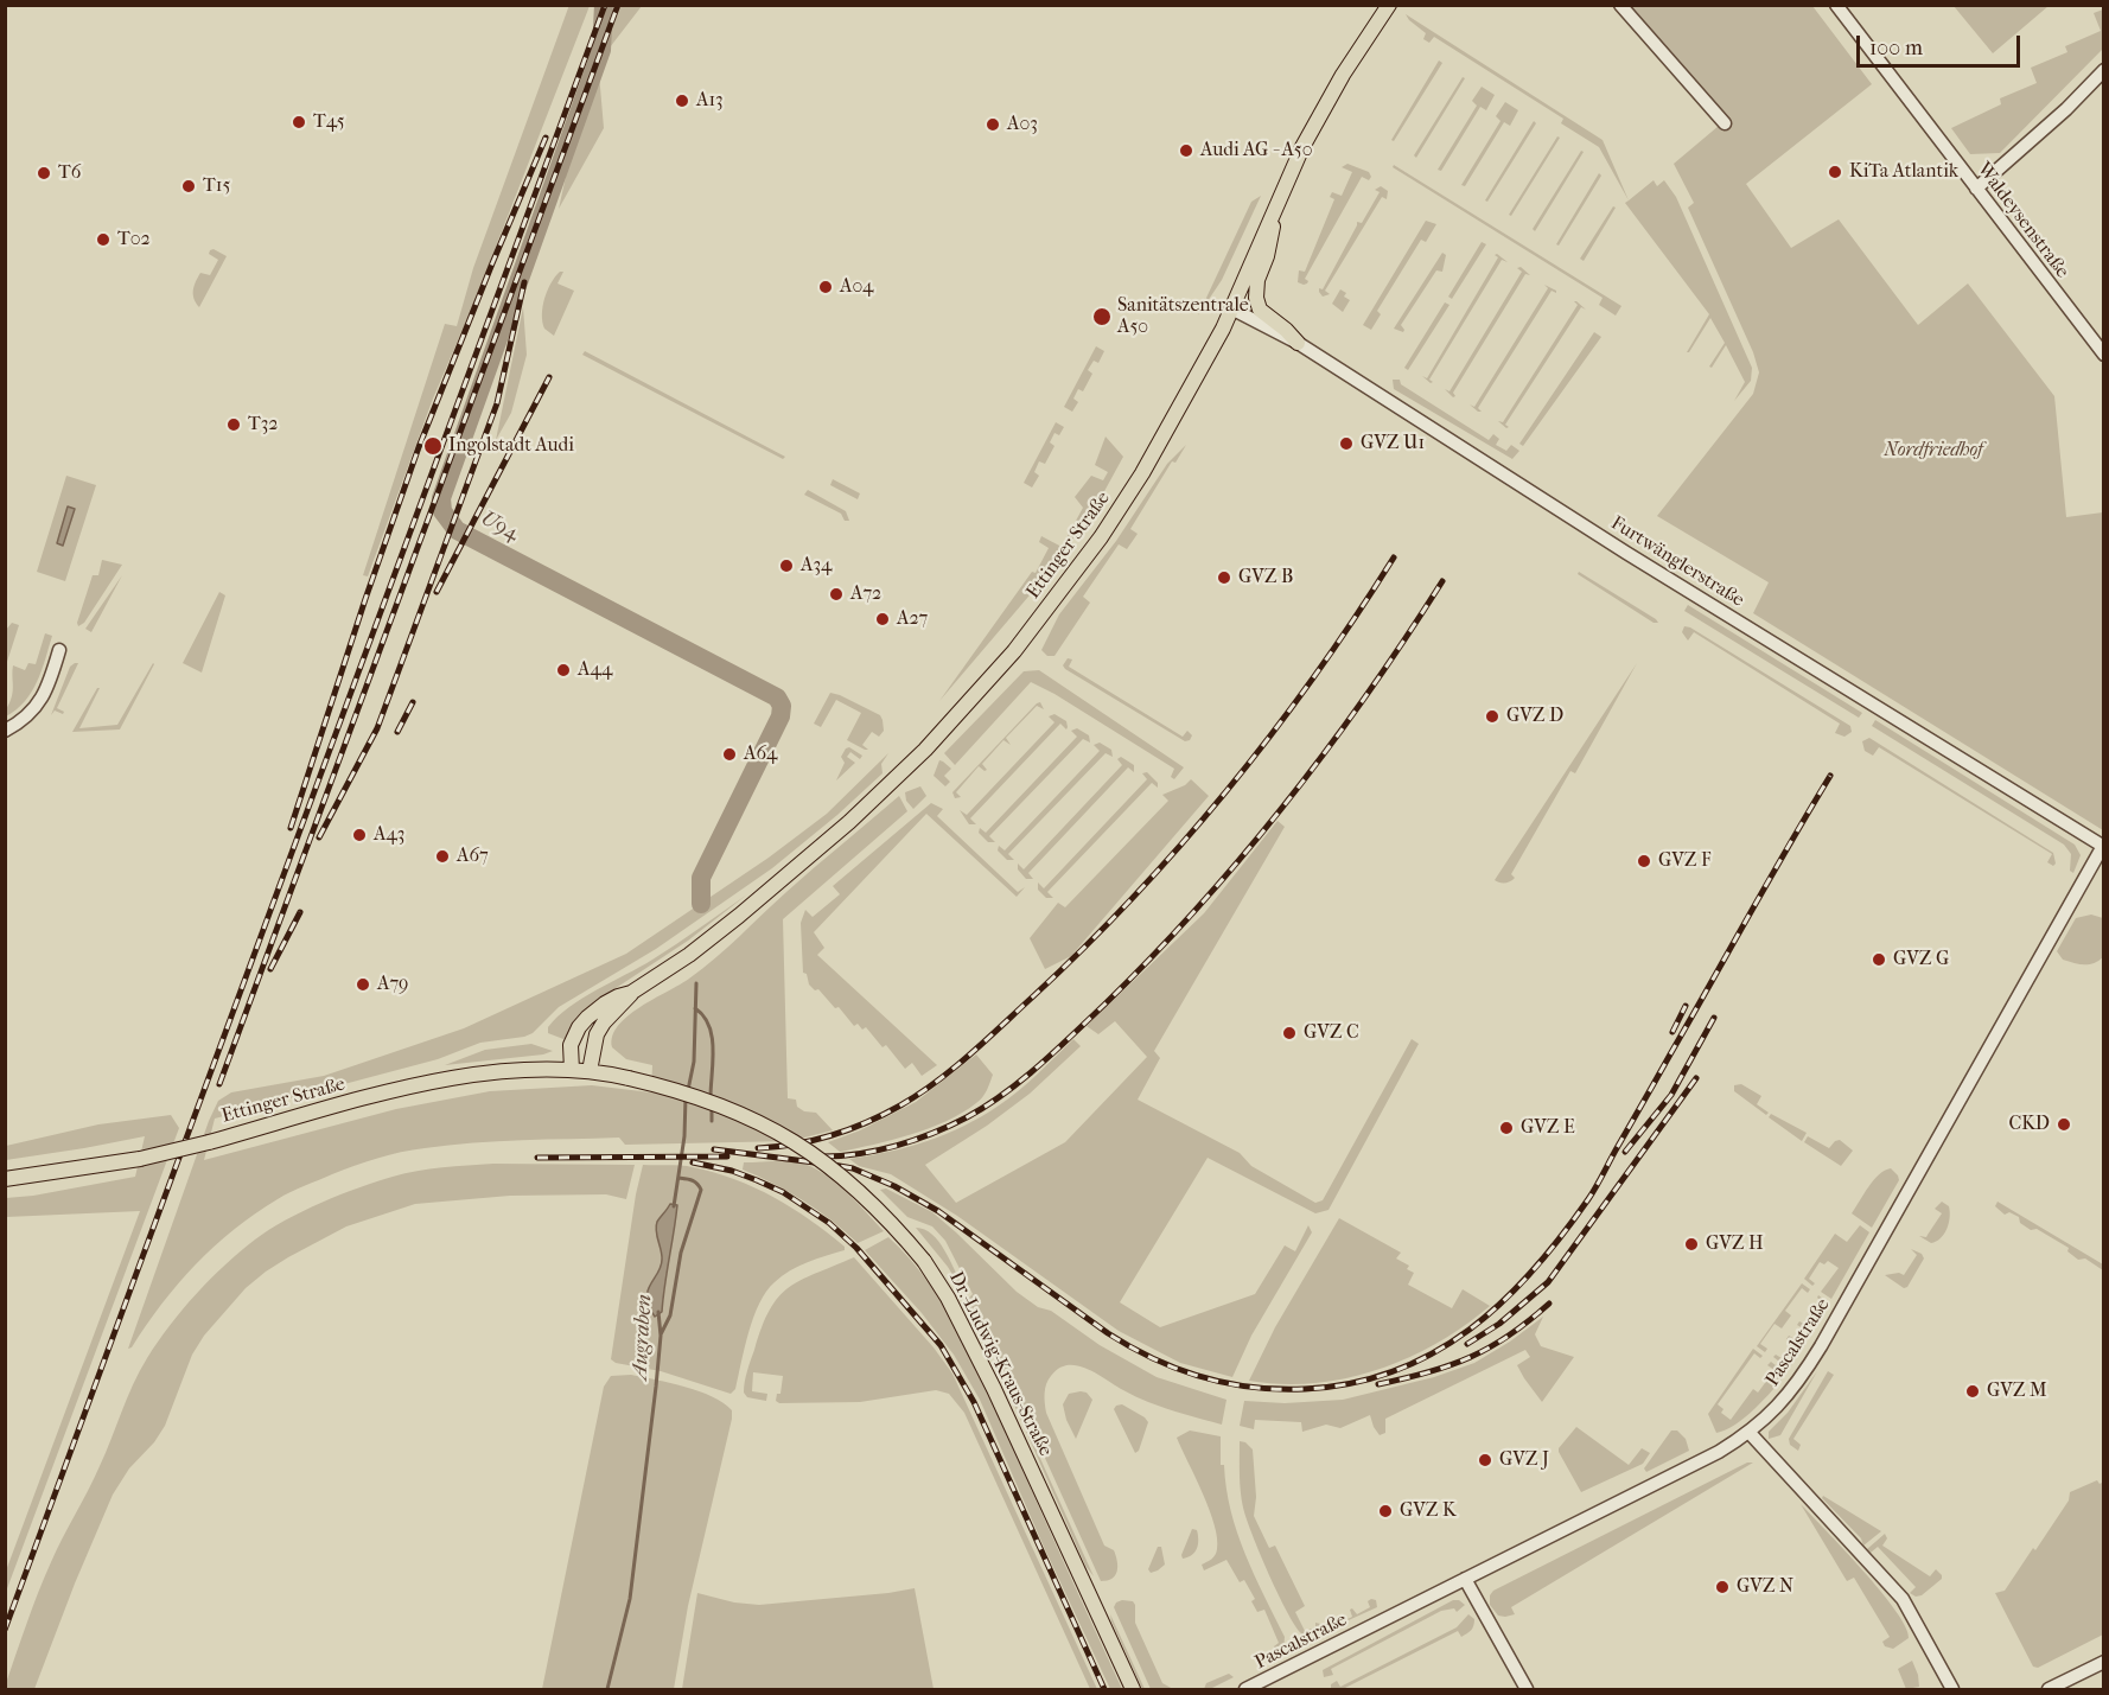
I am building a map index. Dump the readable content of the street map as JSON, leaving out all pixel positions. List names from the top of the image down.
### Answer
{
  "streets": {
    "main road": ["Ettinger Straße", "Dr.-Ludwig-Kraus-Straße"],
    "street": ["Waldeysenstraße", "Furtwänglerstraße", "Pascalstraße"]
  },
  "crossings": [
    ["Ettinger Straße", "Furtwänglerstraße"],
    ["Ettinger Straße", "Dr.-Ludwig-Kraus-Straße"],
    ["Furtwänglerstraße", "Pascalstraße"]
  ],
  "water": ["U94", "Augraben"],
  "parks": ["Nordfriedhof"],
  "places": [
    "A13",
    "T45",
    "A03",
    "Audi AG - A50",
    "KiTa Atlantik",
    "T6",
    "T15",
    "T02",
    "A04",
    "Sanitätszentrale A50",
    "T32",
    "GVZ U1",
    "Ingolstadt Audi",
    "A34",
    "GVZ B",
    "A72",
    "A27",
    "A44",
    "GVZ D",
    "A64",
    "A43",
    "A67",
    "GVZ F",
    "GVZ G",
    "A79",
    "GVZ C",
    "CKD",
    "GVZ E",
    "GVZ H",
    "GVZ M",
    "GVZ J",
    "GVZ K",
    "GVZ N"
  ],
  "scale_bar": "100 m"
}
